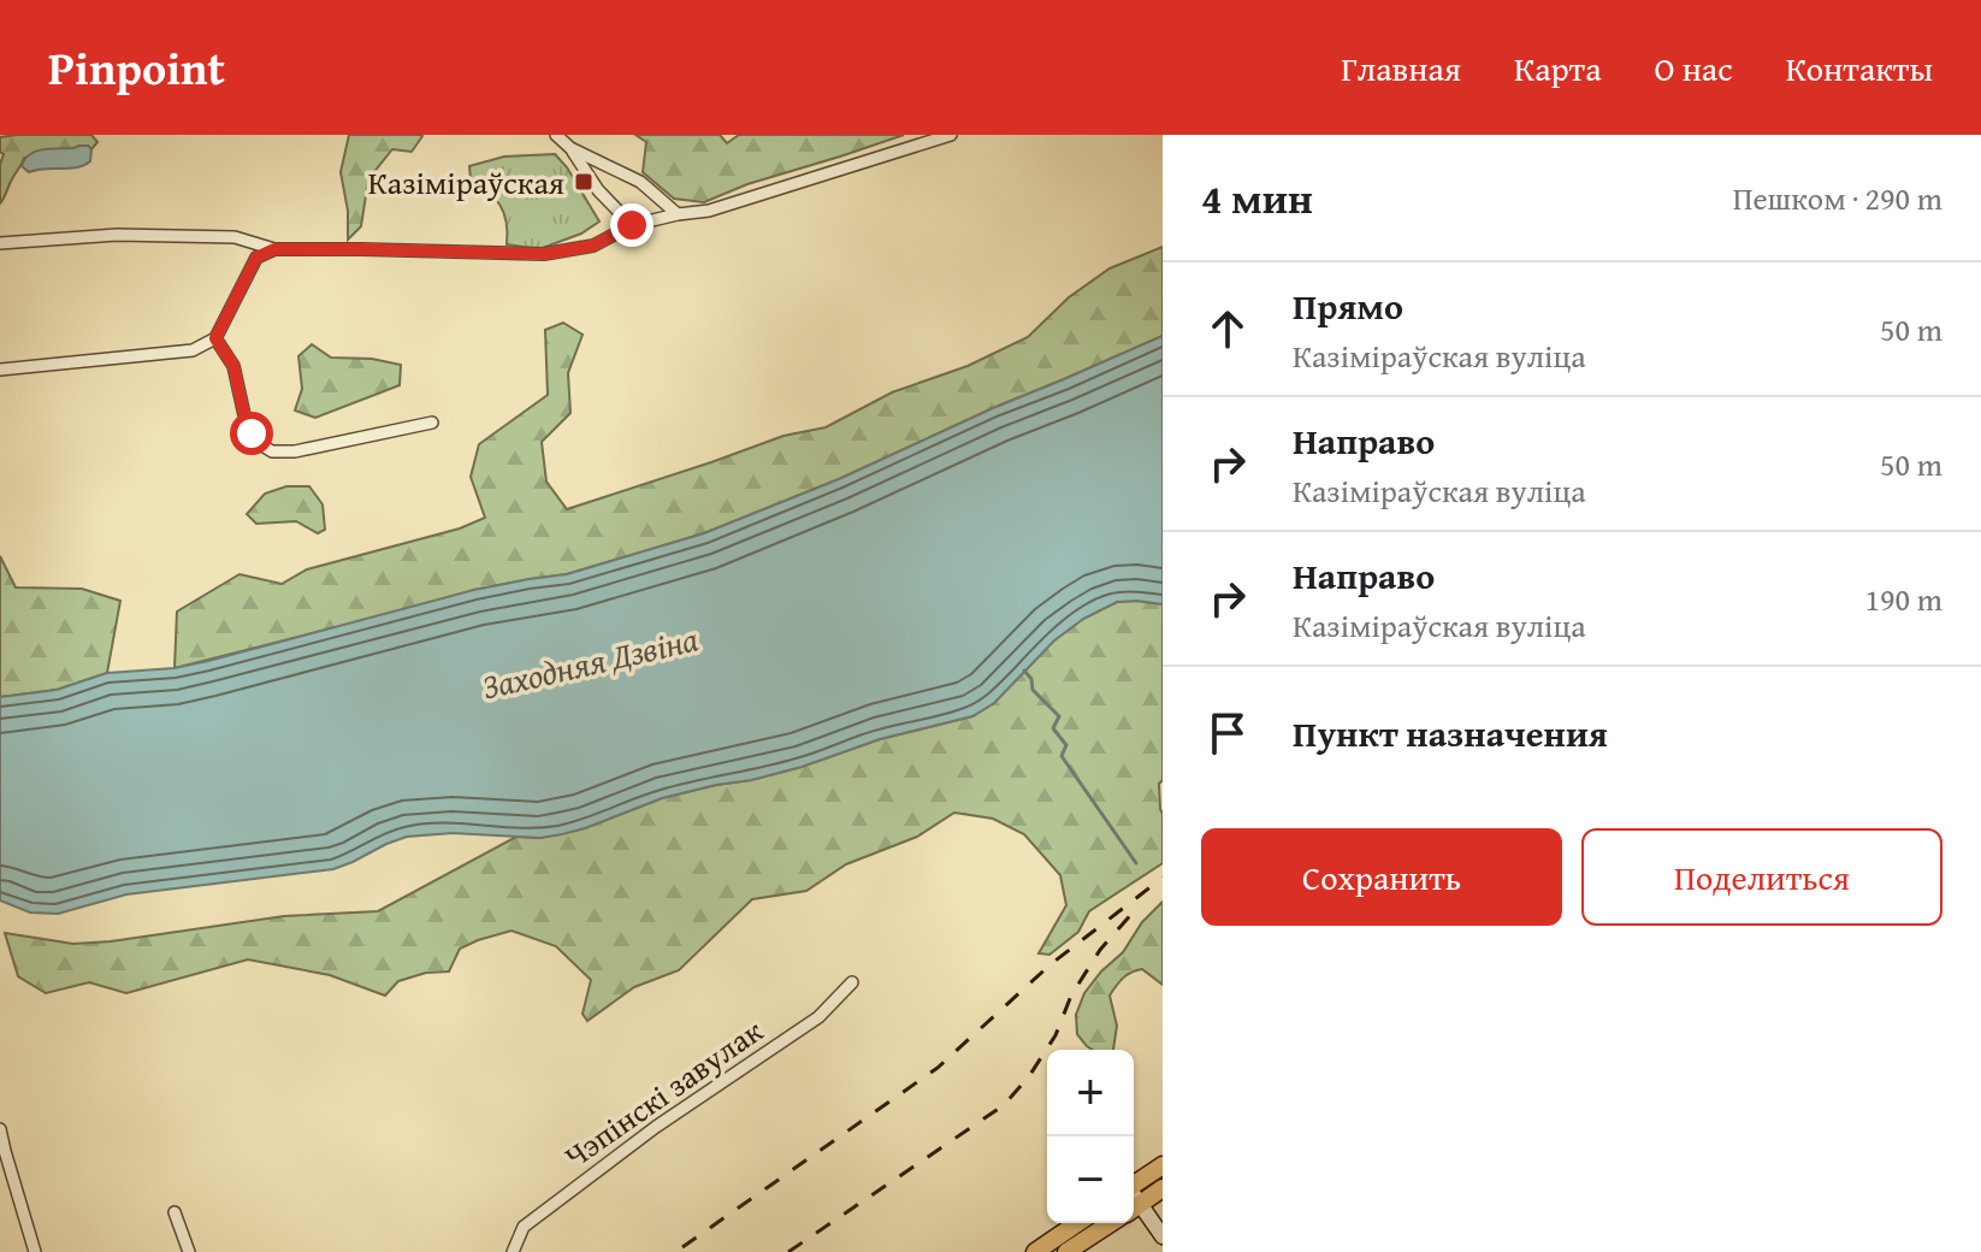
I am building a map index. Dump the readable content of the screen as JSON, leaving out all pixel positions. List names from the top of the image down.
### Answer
{
  "streets": {
    "street": ["Чэпінскі завулак"]
  },
  "water": ["Заходняя Дзвіна"],
  "places": {
    "transit": ["Казіміраўская"]
  },
  "page": {
    "header": "Pinpoint",
    "nav": [
      "Главная",
      "Карта",
      "О нас",
      "Контакты"
    ],
    "heading": ["4 мин", "Пешком · 290 m"],
    "list": [
      ["Прямо", "Казіміраўская вуліца", "50 m"],
      ["Направо", "Казіміраўская вуліца", "50 m"],
      ["Направо", "Казіміраўская вуліца", "190 m"],
      "Пункт назначения"
    ],
    "buttons": ["Сохранить", "Поделиться"],
    "map_buttons": ["+", "−"]
  }
}
